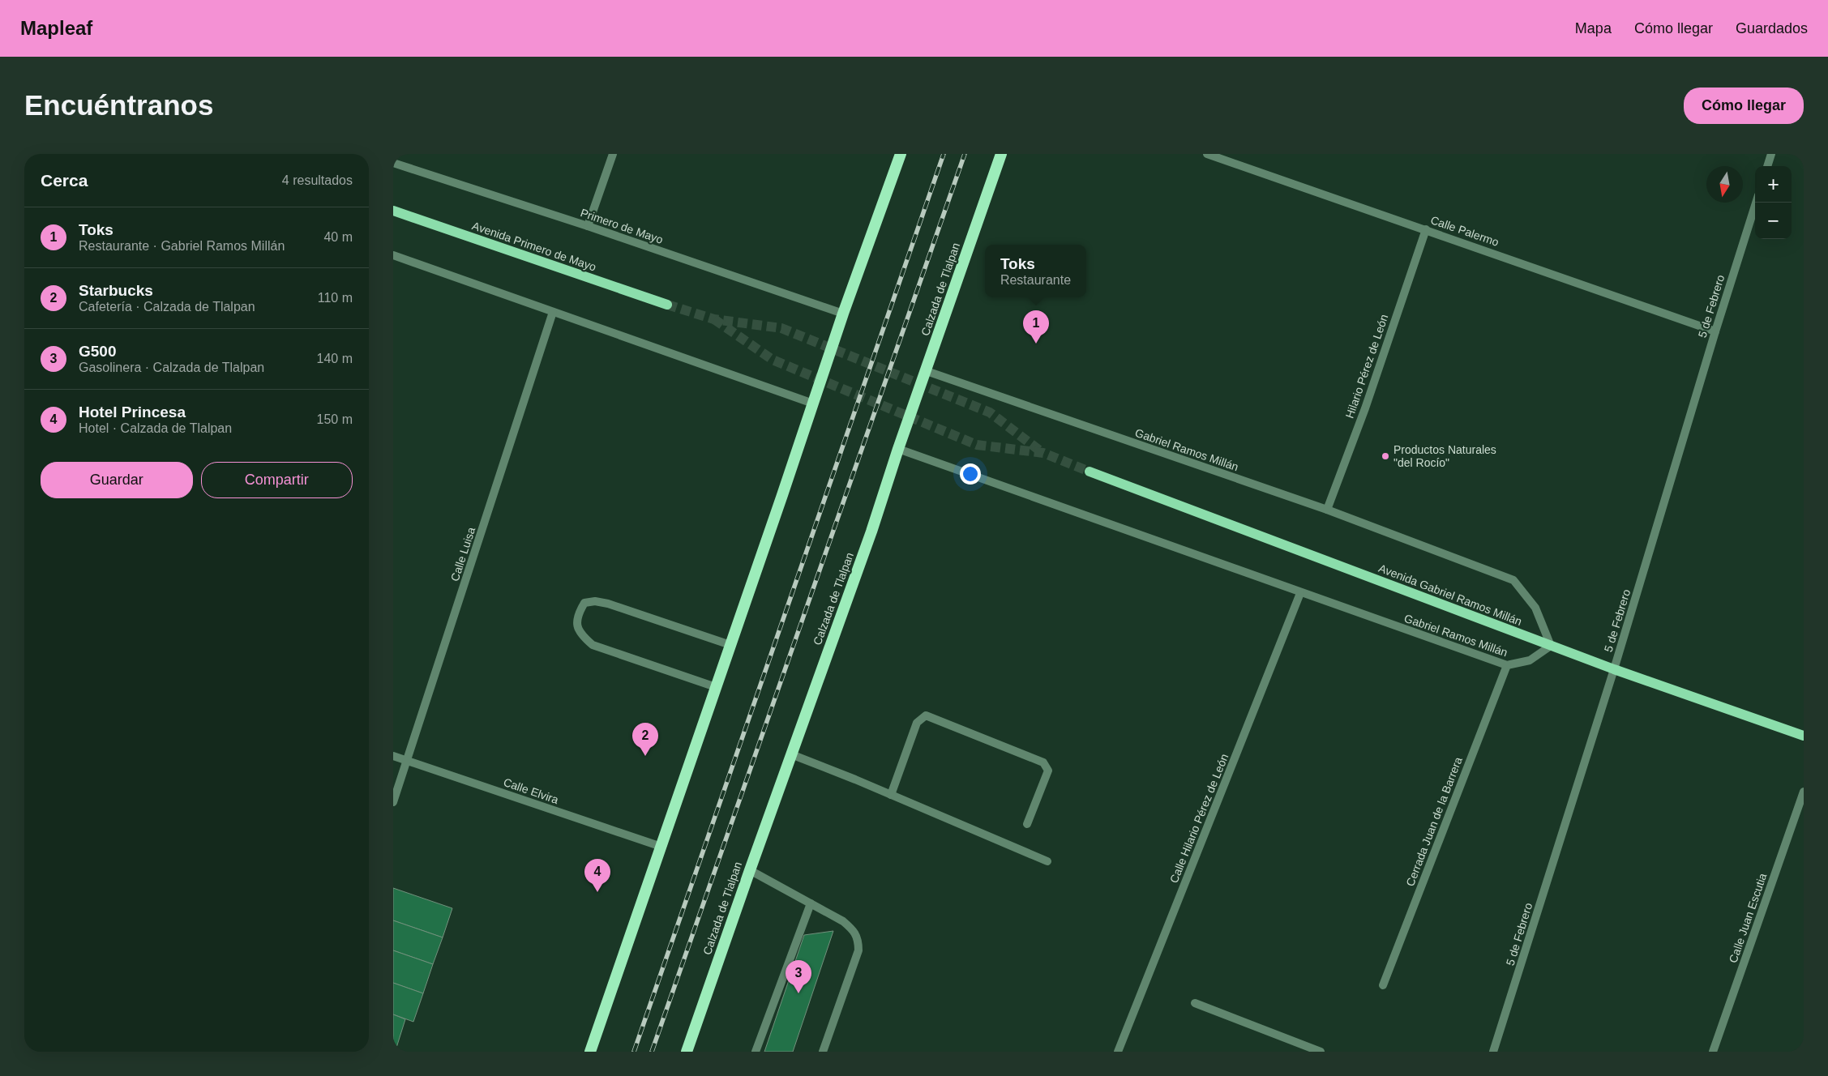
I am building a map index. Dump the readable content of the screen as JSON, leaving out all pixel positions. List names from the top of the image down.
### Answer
{
  "streets": {
    "highway": ["Calzada de Tlalpan"],
    "main road": ["Avenida Primero de Mayo", "Avenida Gabriel Ramos Millán"],
    "street": [
      "Primero de Mayo",
      "Calle Palermo",
      "5 de Febrero",
      "Hilario Pérez de León",
      "Gabriel Ramos Millán",
      "Calle Luisa",
      "Calle Elvira",
      "Calle Hilario Pérez de León",
      "Cerrada Juan de la Barrera",
      "Calle Juan Escutia"
    ]
  },
  "crossings": [
    ["Calle Palermo", "5 de Febrero"],
    ["Calle Palermo", "Hilario Pérez de León"],
    ["Calzada de Tlalpan", "Gabriel Ramos Millán"],
    ["5 de Febrero", "Avenida Gabriel Ramos Millán"],
    ["Hilario Pérez de León", "Gabriel Ramos Millán"],
    ["Gabriel Ramos Millán", "Avenida Gabriel Ramos Millán"],
    ["Gabriel Ramos Millán", "Calle Hilario Pérez de León"],
    ["Gabriel Ramos Millán", "Cerrada Juan de la Barrera"],
    ["Calle Luisa", "Calle Elvira"]
  ],
  "places": ["Productos Naturales \"del Rocío\""],
  "north": "bottom",
  "page": {
    "header": "Mapleaf",
    "nav": ["Mapa", "Cómo llegar", "Guardados"],
    "buttons": [
      "Cómo llegar",
      ["Guardar", "Compartir"]
    ],
    "title": "Encuéntranos",
    "heading": ["Cerca", "4 resultados"],
    "map_buttons": ["+", "−"],
    "list": [
      {
        "mark": "1",
        "name": "Toks",
        "note": "Restaurante · Gabriel Ramos Millán",
        "value": "40 m"
      },
      {
        "mark": "2",
        "name": "Starbucks",
        "note": "Cafetería · Calzada de Tlalpan",
        "value": "110 m"
      },
      {
        "mark": "3",
        "name": "G500",
        "note": "Gasolinera · Calzada de Tlalpan",
        "value": "140 m"
      },
      {
        "mark": "4",
        "name": "Hotel Princesa",
        "note": "Hotel · Calzada de Tlalpan",
        "value": "150 m"
      }
    ],
    "popup": ["Toks", "Restaurante"],
    "pins": [
      "1",
      "2",
      "4",
      "3"
    ]
  }
}
